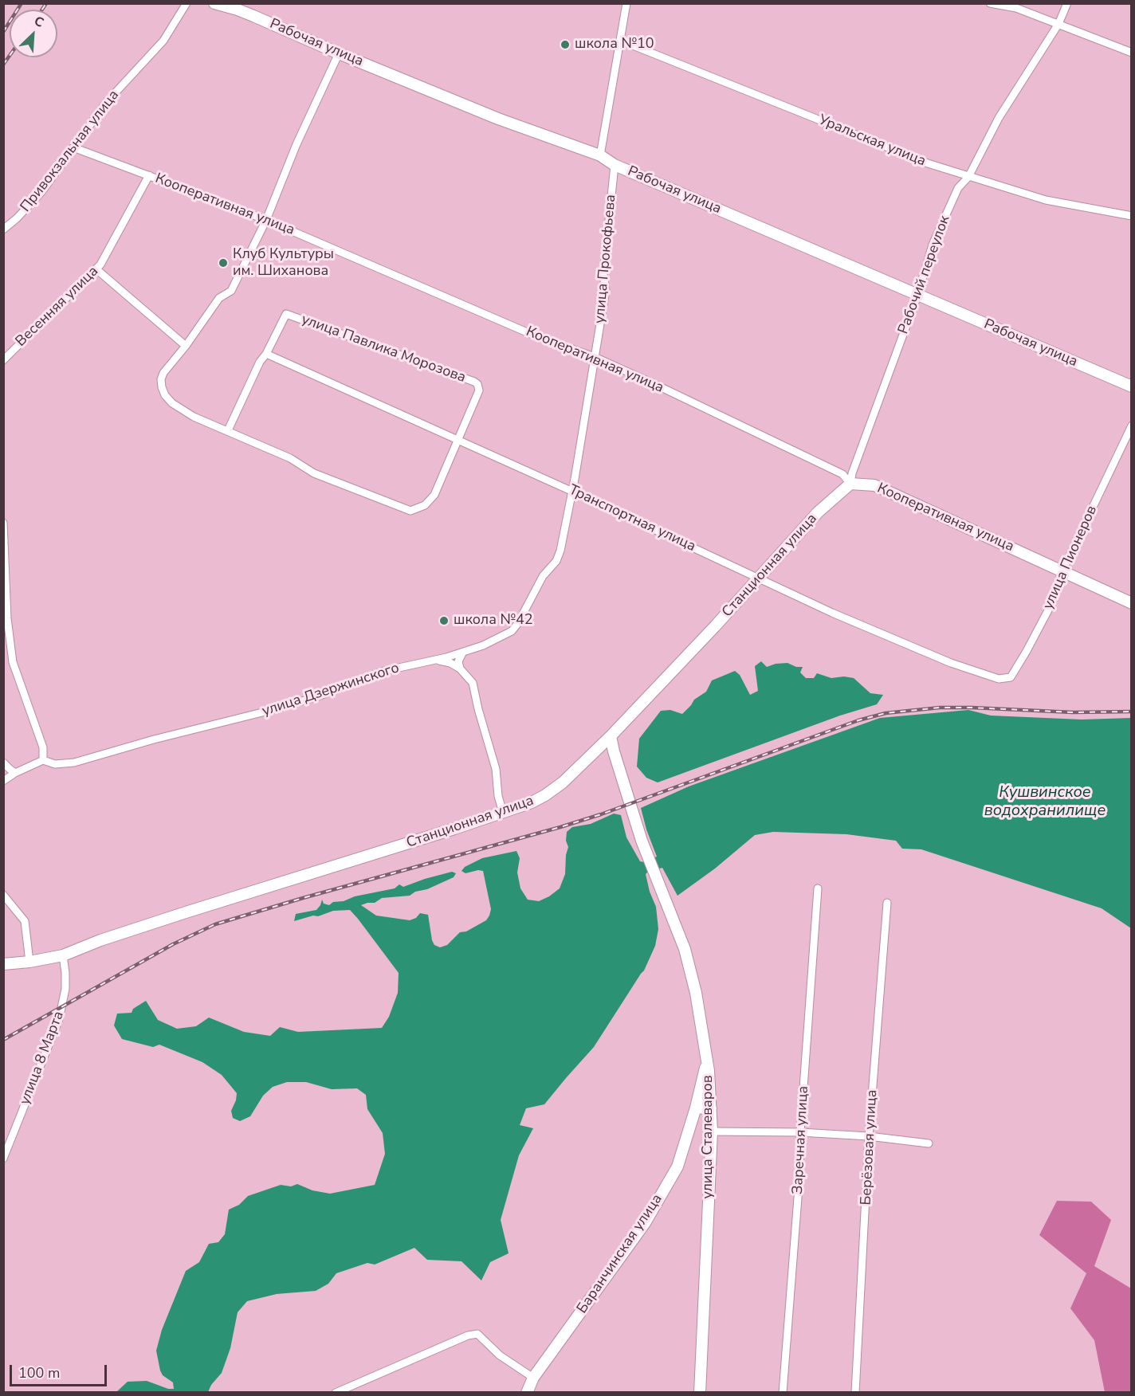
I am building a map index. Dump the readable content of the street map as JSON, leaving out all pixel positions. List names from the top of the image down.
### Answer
{
  "streets": {
    "street": [
      "Рабочая улица",
      "Уральская улица",
      "Привокзальная улица",
      "Кооперативная улица",
      "улица Прокофьева",
      "Рабочий переулок",
      "Весенняя улица",
      "улица Павлика Морозова",
      "Транспортная улица",
      "улица Пионеров",
      "Станционная улица",
      "улица Дзержинского",
      "улица 8 Марта",
      "улица Сталеваров",
      "Заречная улица",
      "Берёзовая улица",
      "Баранчинская улица"
    ]
  },
  "crossings": [
    ["Рабочая улица", "улица Прокофьева"],
    ["Рабочая улица", "Рабочий переулок"],
    ["Уральская улица", "Рабочий переулок"],
    ["Привокзальная улица", "Кооперативная улица"],
    ["Кооперативная улица", "улица Прокофьева"],
    ["Кооперативная улица", "Рабочий переулок"],
    ["Кооперативная улица", "Весенняя улица"],
    ["Кооперативная улица", "улица Пионеров"],
    ["Кооперативная улица", "Станционная улица"],
    ["улица Прокофьева", "Транспортная улица"],
    ["улица Прокофьева", "улица Дзержинского"],
    ["Рабочий переулок", "Станционная улица"],
    ["улица Павлика Морозова", "Транспортная улица"],
    ["Транспортная улица", "улица Пионеров"],
    ["Транспортная улица", "Станционная улица"],
    ["Станционная улица", "улица 8 Марта"],
    ["Станционная улица", "улица Сталеваров"],
    ["улица Сталеваров", "Баранчинская улица"]
  ],
  "water": ["Кушвинское водохранилище"],
  "places": ["школа №10", "Клуб Культуры им. Шиханова", "школа №42"],
  "scale_bar": "100 m",
  "north": "top right"
}
